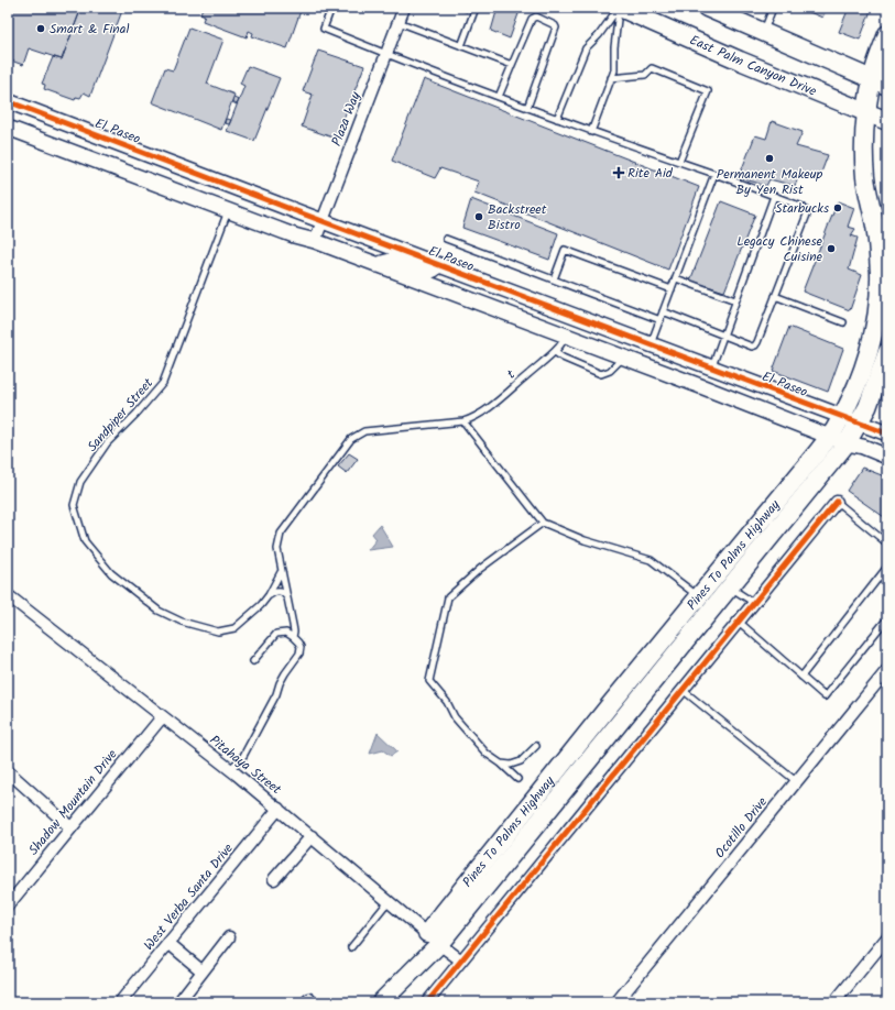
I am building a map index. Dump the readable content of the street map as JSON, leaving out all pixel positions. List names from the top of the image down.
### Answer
{
  "streets": {
    "main road": ["East Palm Canyon Drive", "Pines To Palms Highway"],
    "street": [
      "Plaza Way",
      "El Paseo",
      "Pitahaya Street",
      "Shadow Mountain Drive",
      "Ocotillo Drive",
      "West Verba Santa Drive"
    ],
    "lane": ["t", "Sandpiper Street"]
  },
  "crossings": [
    ["East Palm Canyon Drive", "Pines To Palms Highway"],
    ["Plaza Way", "El Paseo"],
    ["El Paseo", "Pines To Palms Highway"],
    ["Pines To Palms Highway", "Pitahaya Street"],
    ["Pitahaya Street", "Shadow Mountain Drive"],
    ["Pitahaya Street", "West Verba Santa Drive"]
  ],
  "places": {
    "other": [
      "Smart & Final",
      "Permanent Makeup By Yen Rist",
      "Starbucks",
      "Backstreet Bistro",
      "Legacy Chinese Cuisine"
    ],
    "health": ["Rite Aid"]
  }
}
